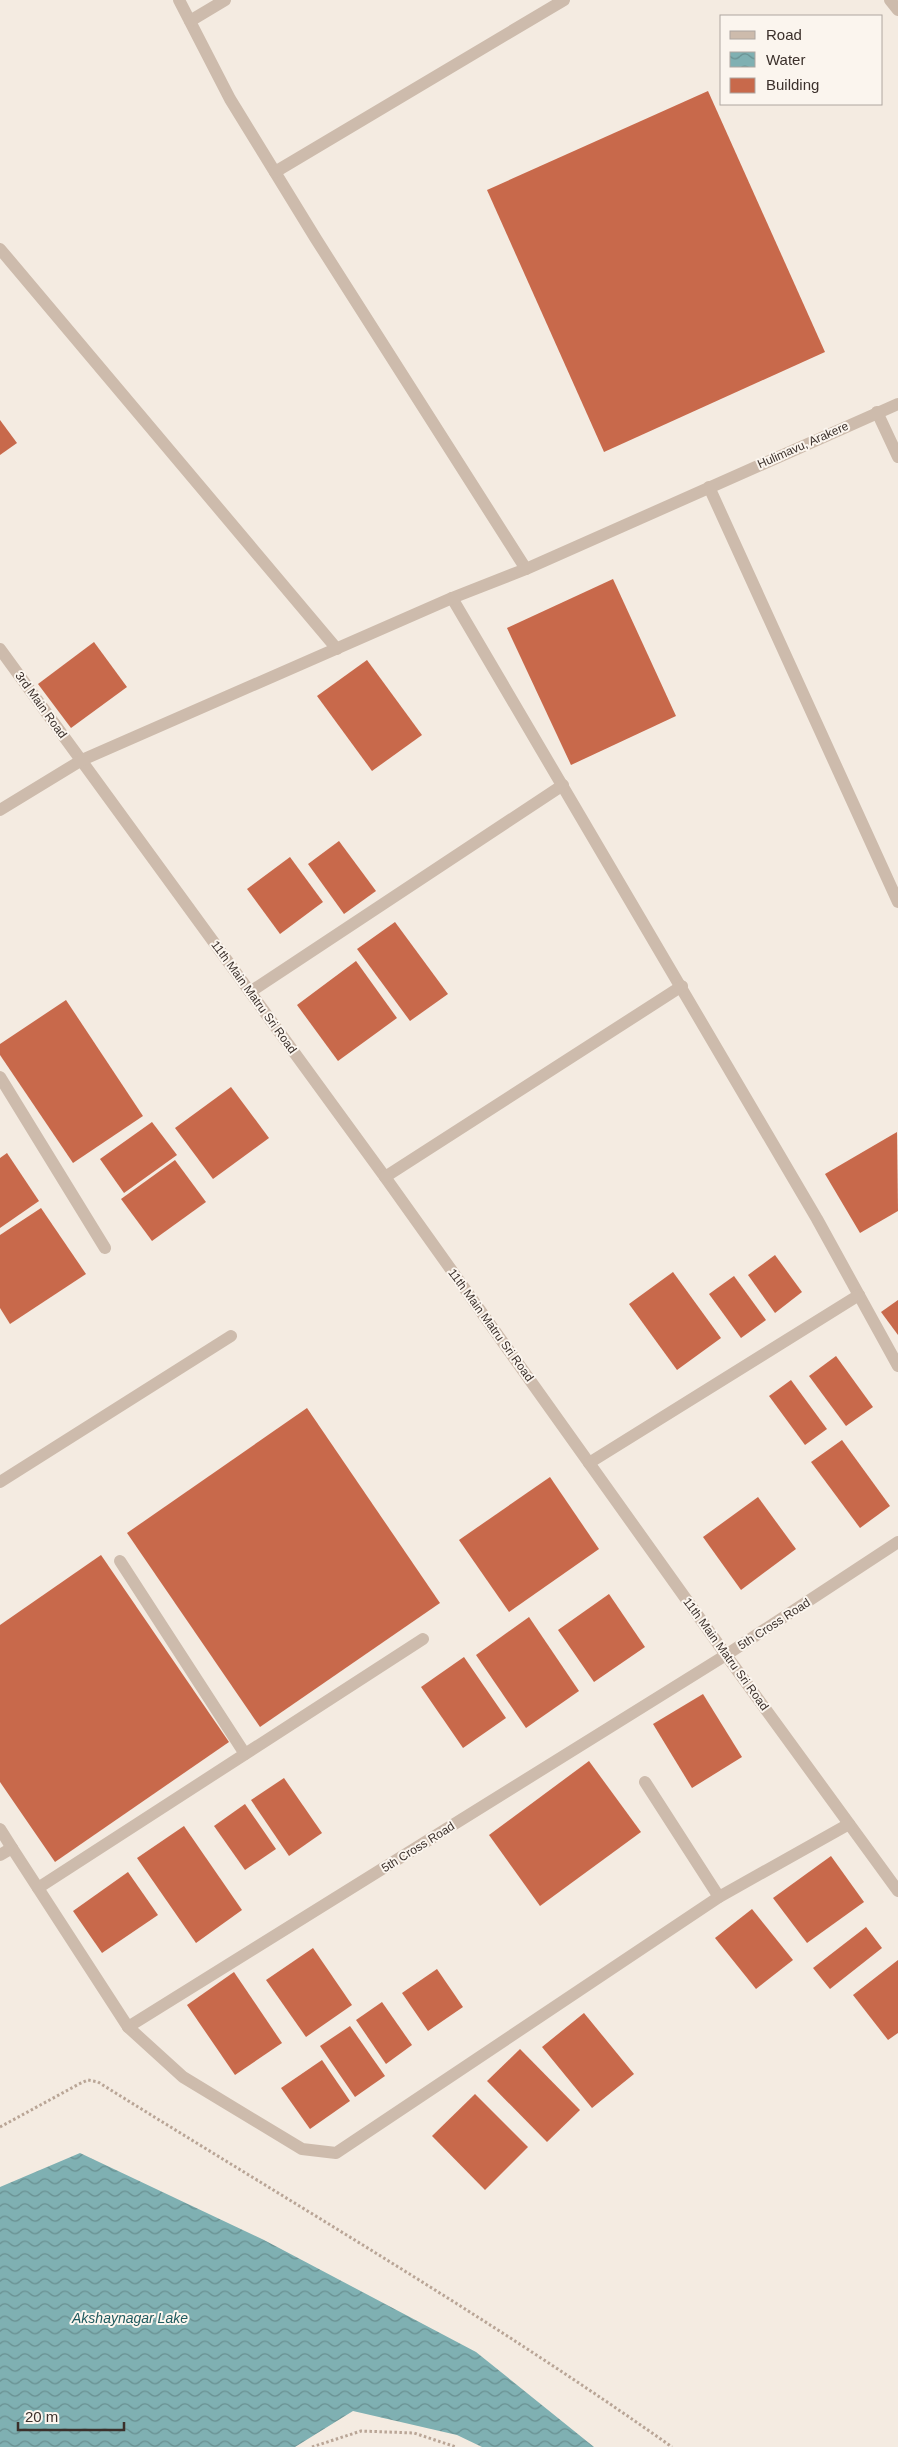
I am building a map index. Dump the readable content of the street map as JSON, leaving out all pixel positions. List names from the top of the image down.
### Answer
{
  "streets": {
    "street": [
      "Hulimavu, Arakere",
      "3rd Main Road",
      "11th Main Matru Sri Road",
      "5th Cross Road"
    ]
  },
  "crossings": [
    ["Hulimavu, Arakere", "3rd Main Road"],
    ["Hulimavu, Arakere", "11th Main Matru Sri Road"],
    ["3rd Main Road", "11th Main Matru Sri Road"],
    ["11th Main Matru Sri Road", "5th Cross Road"]
  ],
  "water": ["Akshaynagar Lake"],
  "legend": ["Road", "Water", "Building"],
  "scale_bar": "20 m"
}
